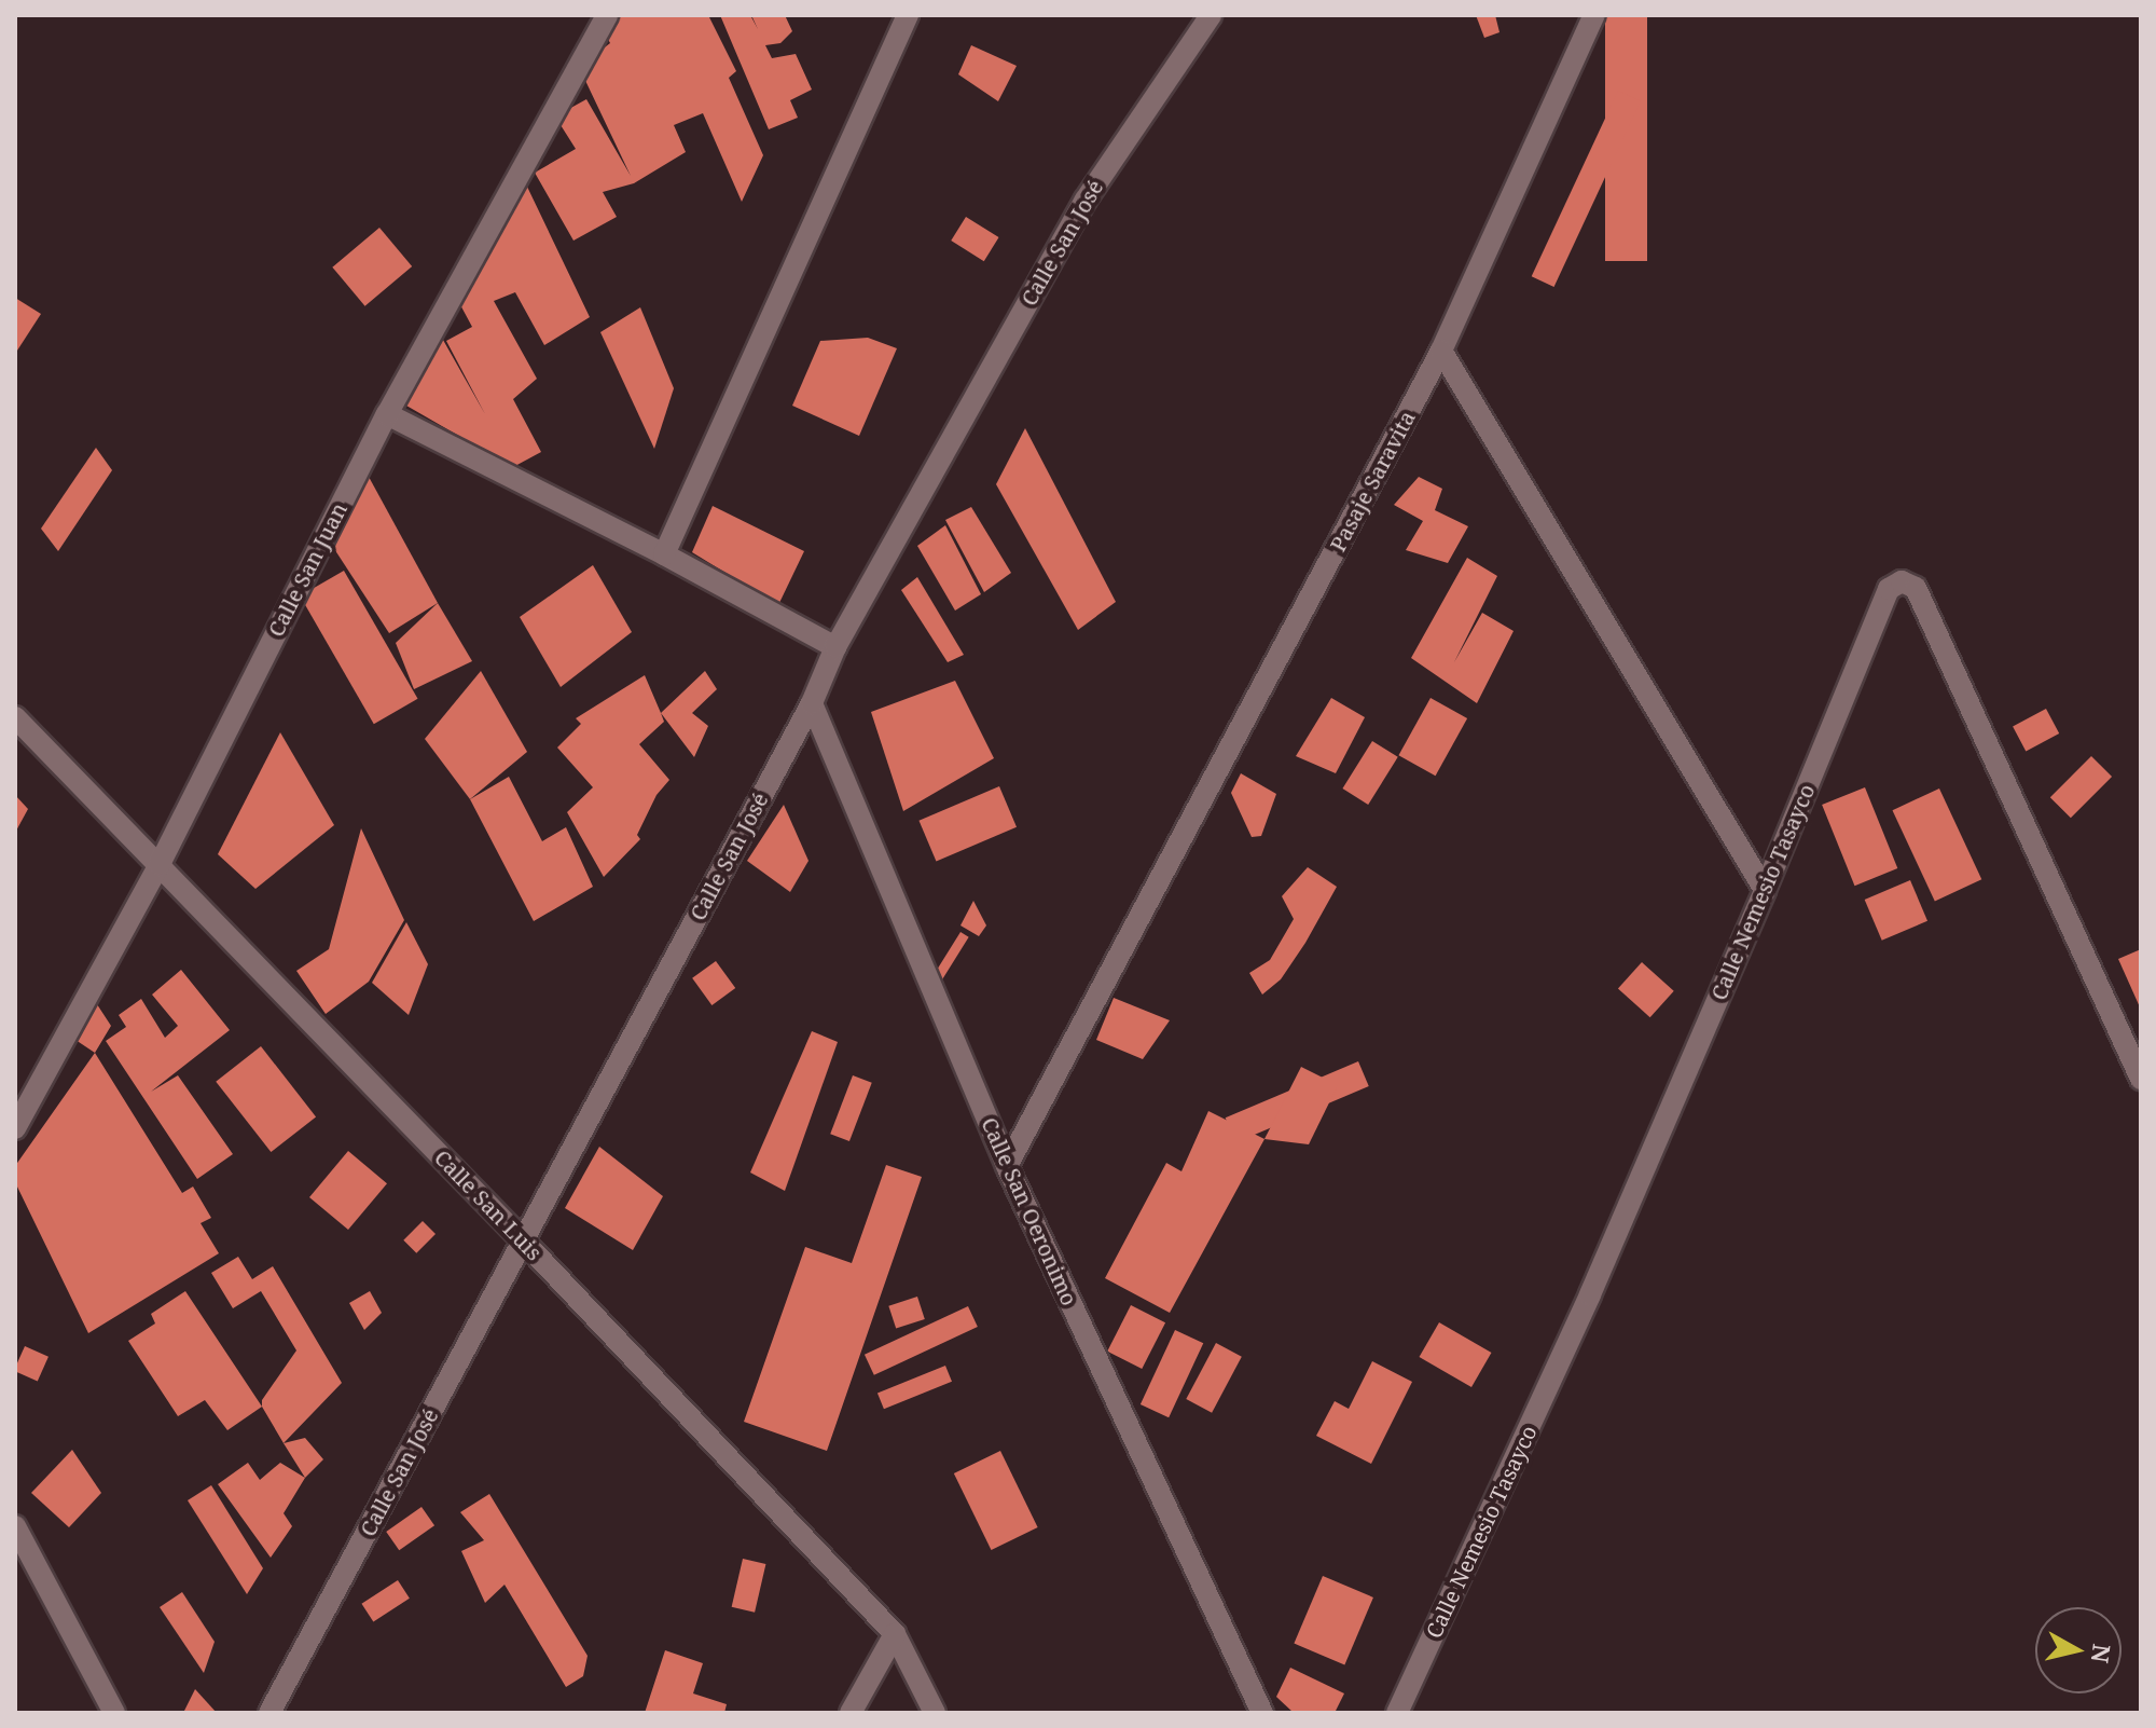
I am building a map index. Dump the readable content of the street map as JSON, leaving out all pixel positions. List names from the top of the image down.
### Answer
{
  "streets": {
    "street": [
      "Calle San José",
      "Pasaje Saravita",
      "Calle San Juan",
      "Calle Nemesio Tasayco",
      "Calle San Luis",
      "Calle San Oeronimo"
    ]
  },
  "crossings": [
    ["Calle San José", "Calle San Luis"],
    ["Calle San José", "Calle San Oeronimo"],
    ["Pasaje Saravita", "Calle San Oeronimo"],
    ["Calle San Juan", "Calle San Luis"]
  ],
  "north": "right"
}
